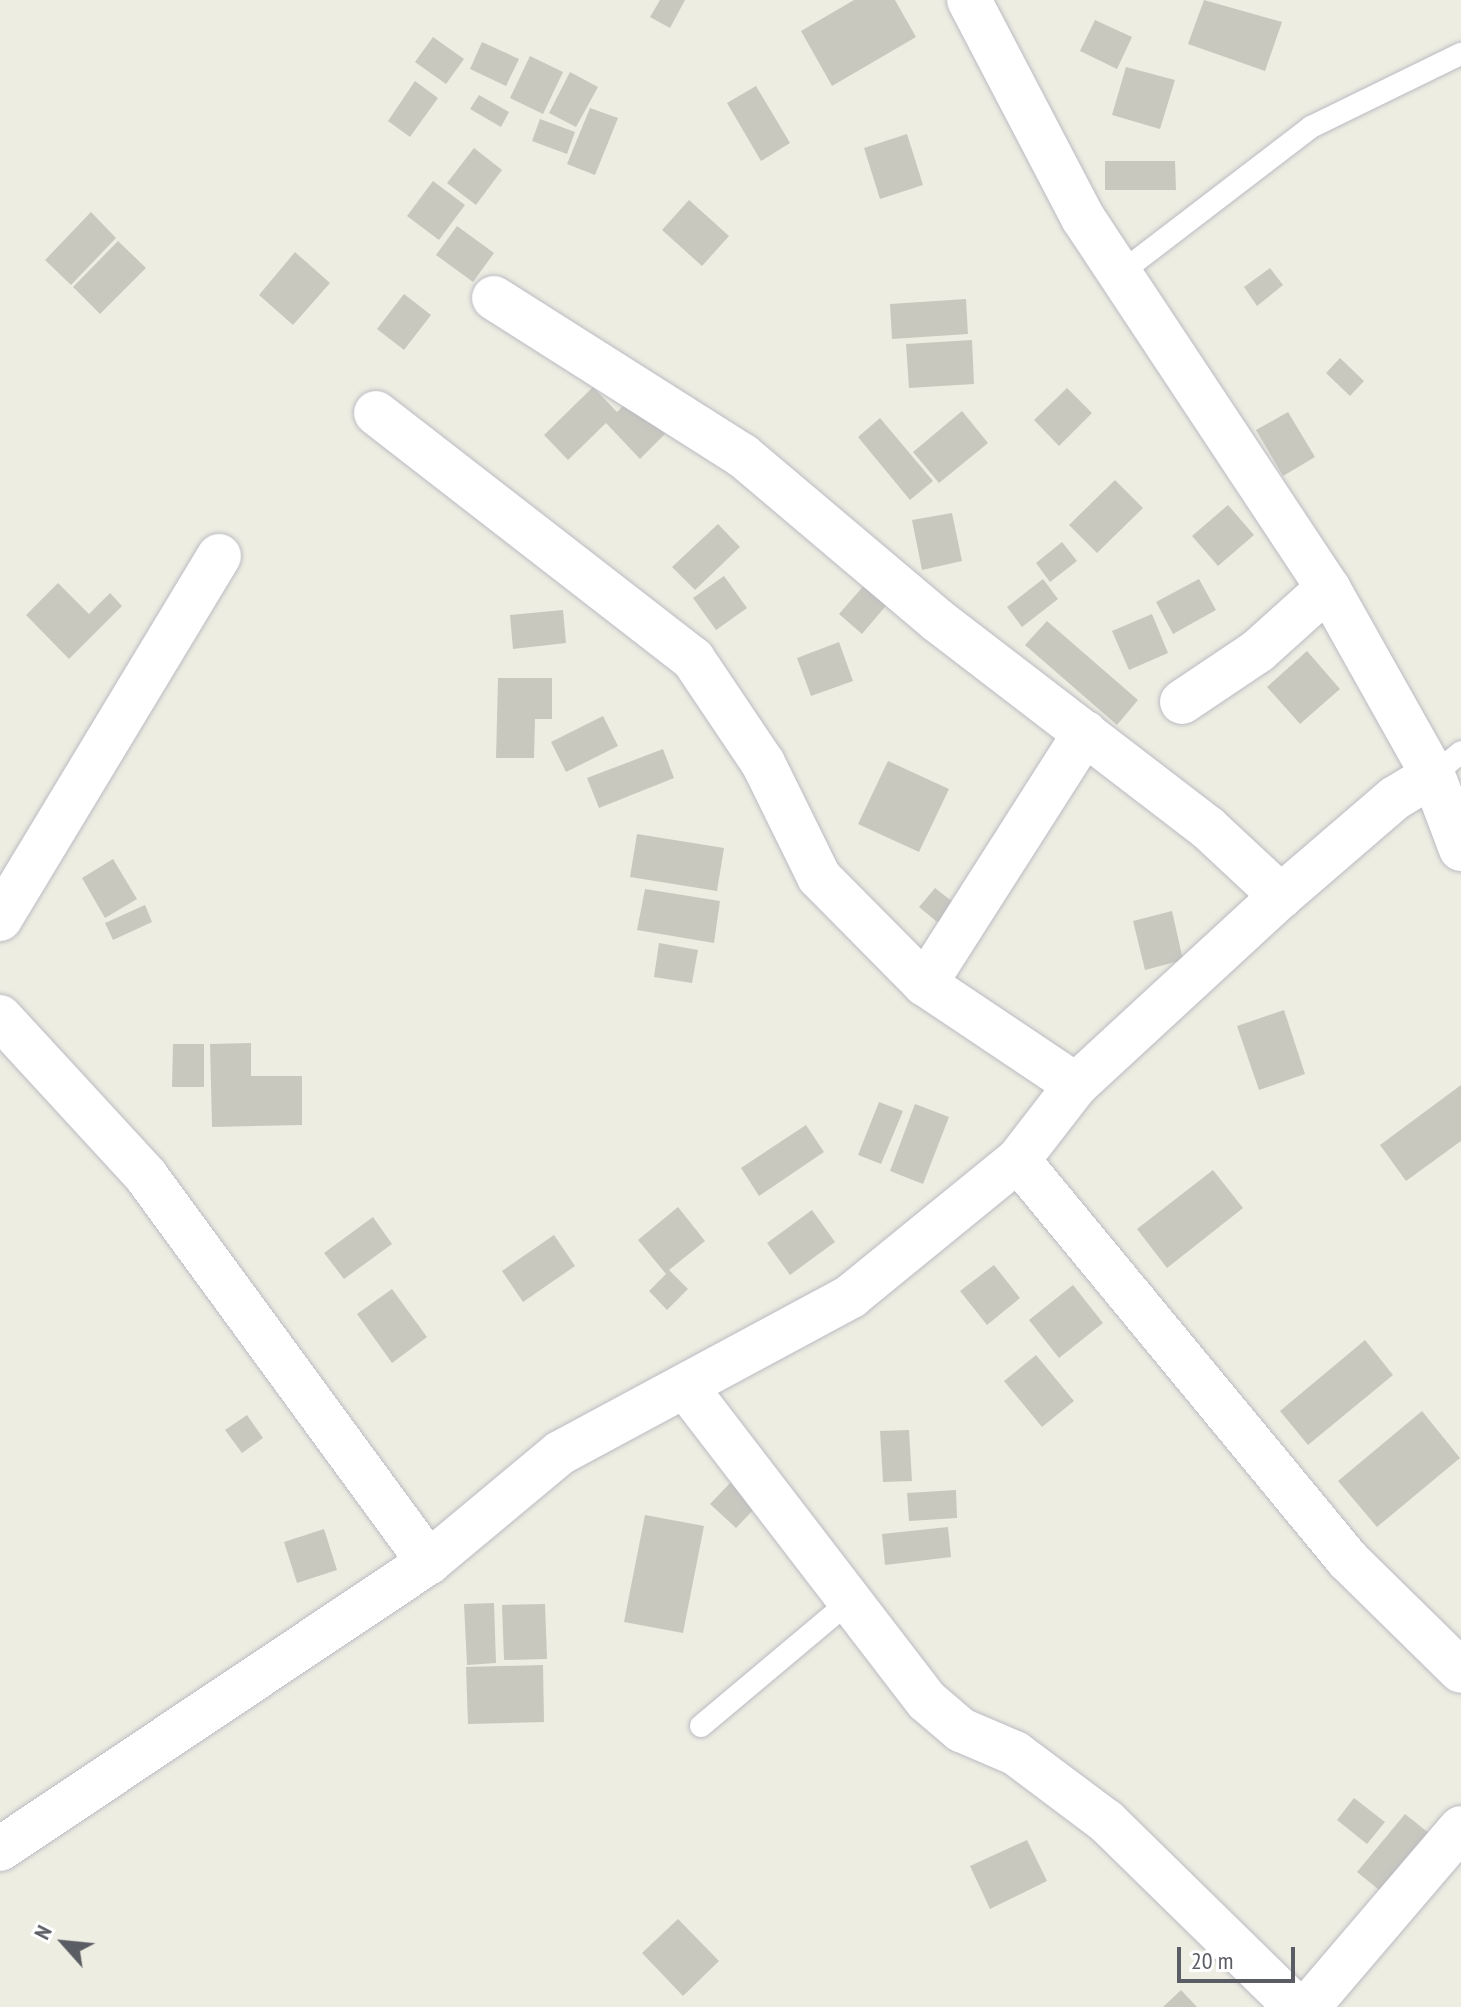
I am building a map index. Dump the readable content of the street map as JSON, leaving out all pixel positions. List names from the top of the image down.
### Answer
{
  "scale_bar": "20 m",
  "north": "top left"
}
